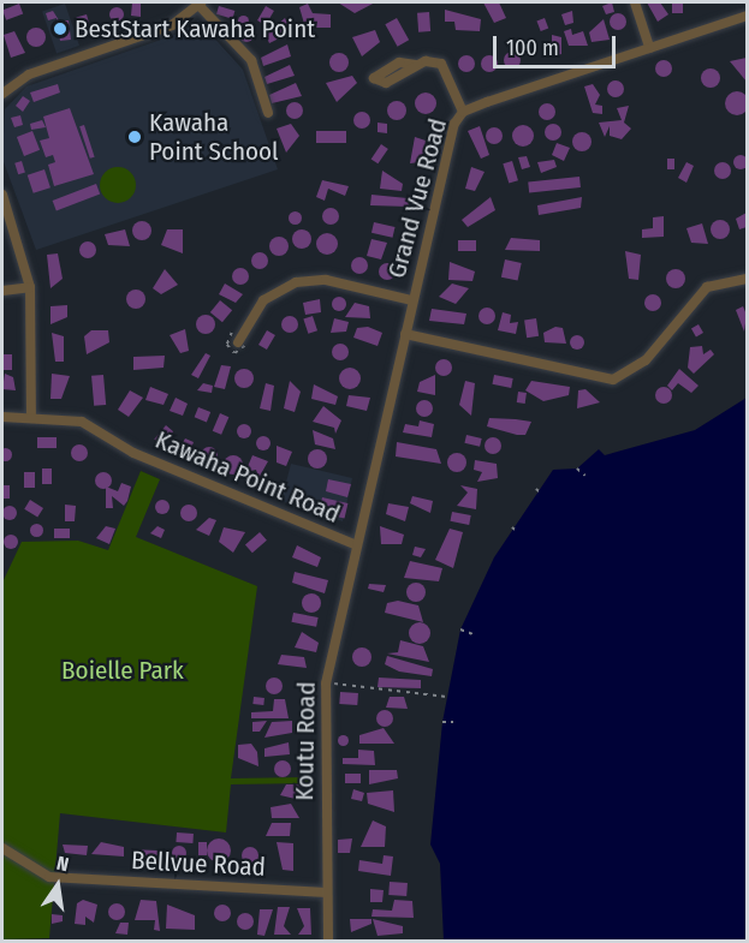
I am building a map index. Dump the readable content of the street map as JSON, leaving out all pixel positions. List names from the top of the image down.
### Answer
{
  "streets": {
    "street": [
      "Grand Vue Road",
      "Kawaha Point Road",
      "Koutu Road",
      "Bellvue Road"
    ]
  },
  "crossings": [
    ["Grand Vue Road", "Kawaha Point Road"],
    ["Kawaha Point Road", "Koutu Road"],
    ["Koutu Road", "Bellvue Road"]
  ],
  "parks": ["Boielle Park"],
  "places": ["BestStart Kawaha Point", "Kawaha Point School"],
  "scale_bar": "100 m",
  "north": "top"
}
